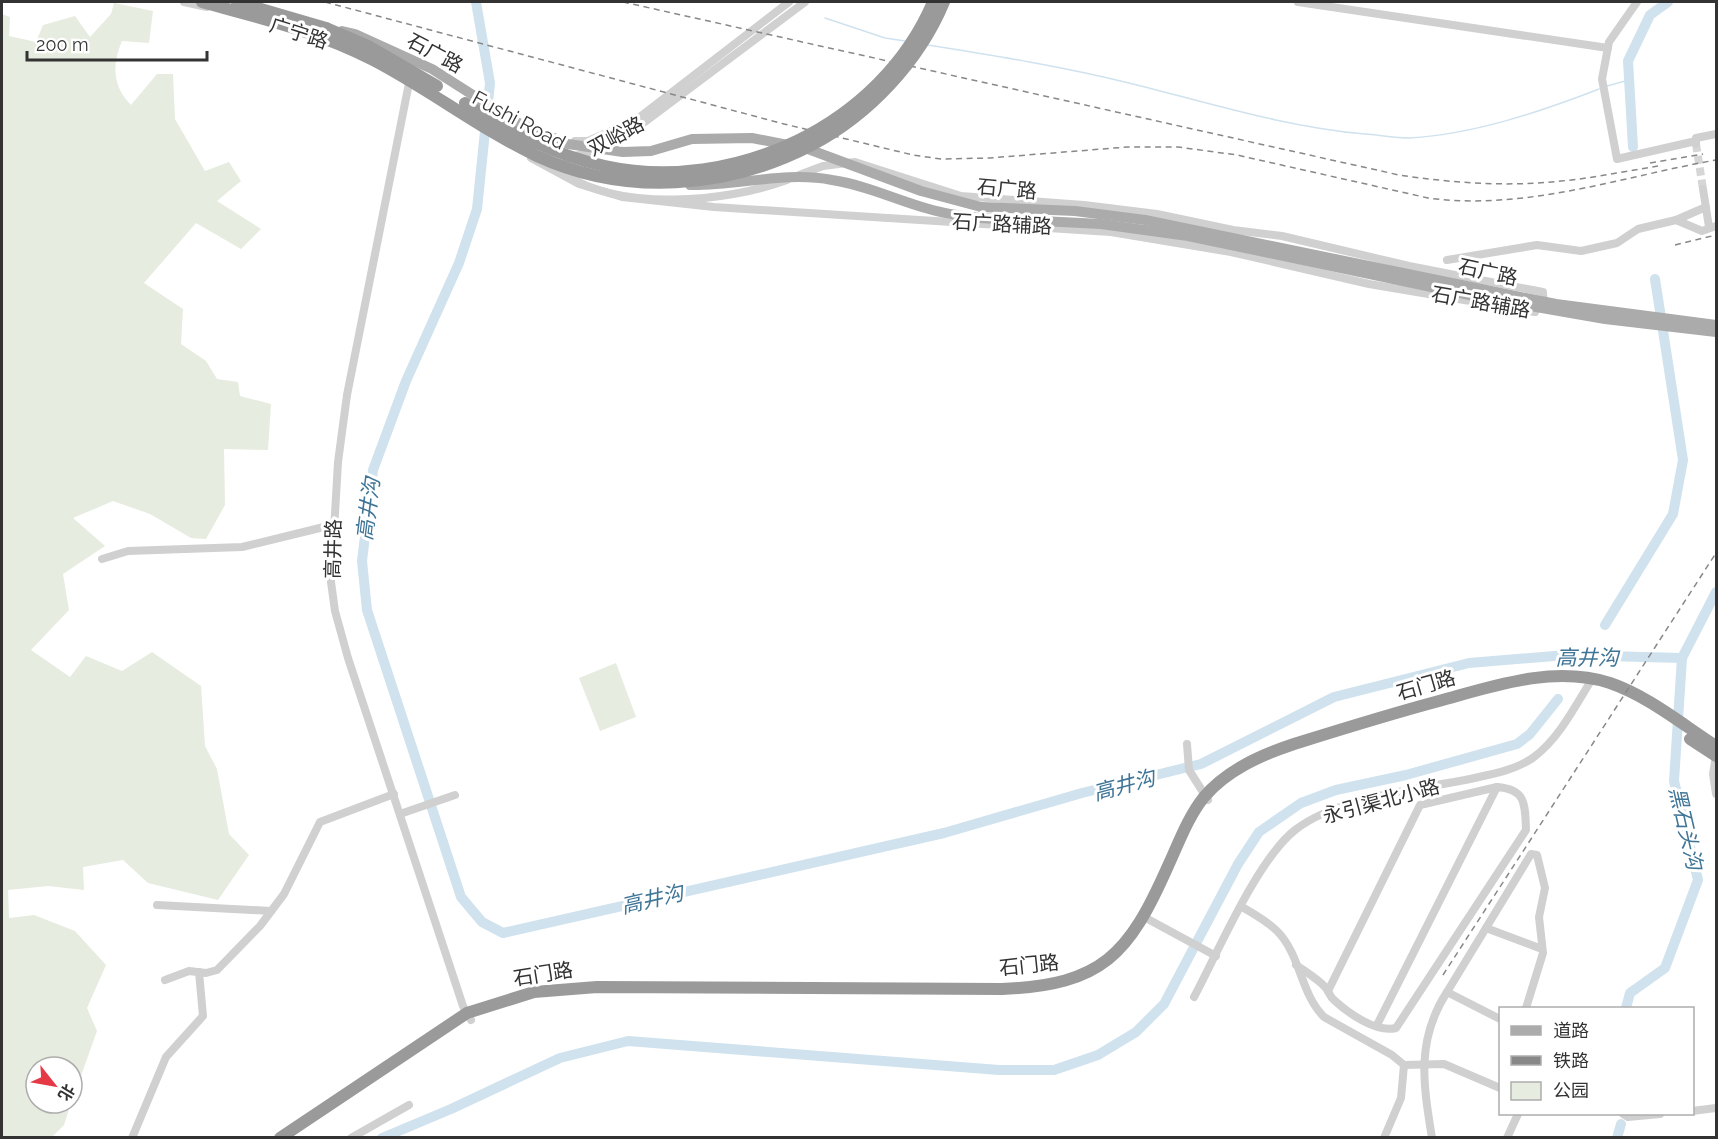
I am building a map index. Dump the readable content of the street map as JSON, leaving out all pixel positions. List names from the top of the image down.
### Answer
{
  "streets": {
    "highway": ["Fushi Road", "石门路"],
    "main road": ["石广路"],
    "street": [
      "广宁路",
      "双峪路",
      "石广路辅路",
      "高井路",
      "永引渠北小路"
    ]
  },
  "crossings": [
    ["广宁路", "双峪路"],
    ["广宁路", "高井路"],
    ["石广路", "Fushi Road"],
    ["双峪路", "石广路辅路"],
    ["双峪路", "高井路"],
    ["高井路", "石门路"],
    ["石门路", "永引渠北小路"]
  ],
  "water": ["高井沟", "黑石头沟"],
  "legend": ["道路", "铁路", "公园"],
  "scale_bar": "200 m",
  "north": "bottom right"
}
